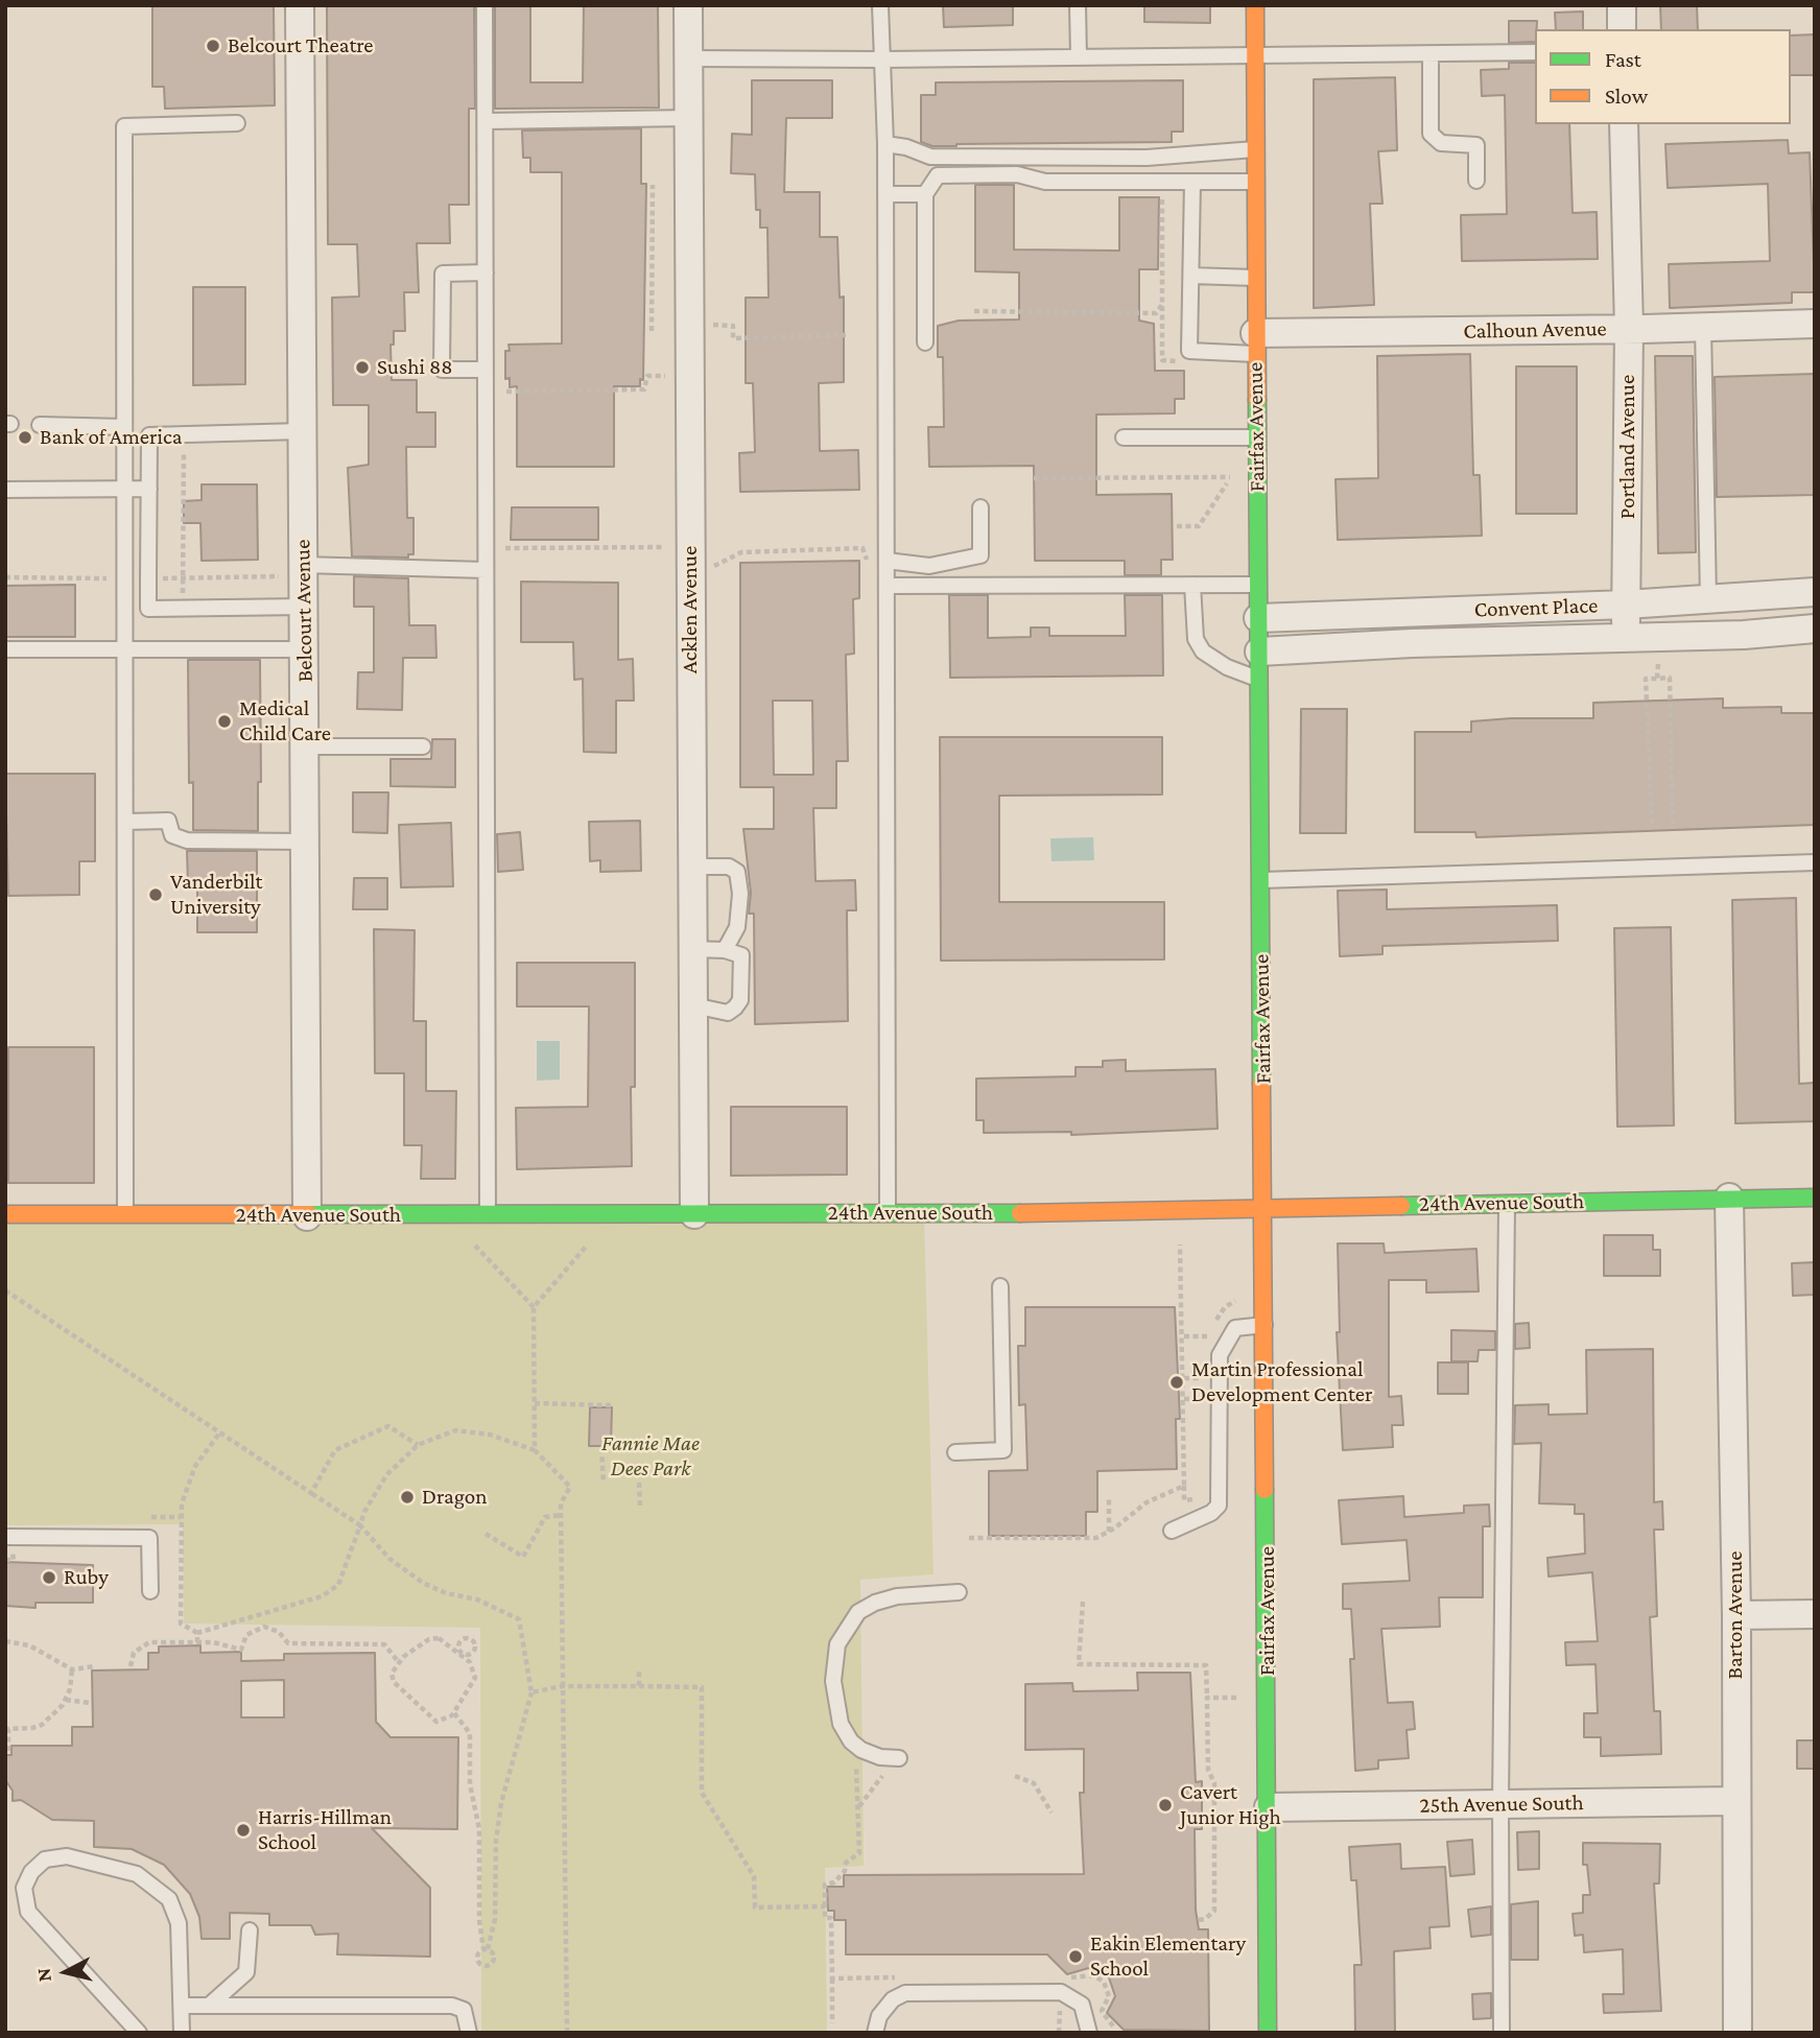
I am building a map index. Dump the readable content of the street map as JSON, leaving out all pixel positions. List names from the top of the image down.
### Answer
{
  "streets": {
    "street": [
      "Calhoun Avenue",
      "Fairfax Avenue",
      "Portland Avenue",
      "Convent Place",
      "Acklen Avenue",
      "Belcourt Avenue",
      "24th Avenue South",
      "Barton Avenue",
      "25th Avenue South"
    ]
  },
  "crossings": [
    ["Calhoun Avenue", "Fairfax Avenue"],
    ["Calhoun Avenue", "Portland Avenue"],
    ["Fairfax Avenue", "Convent Place"],
    ["Fairfax Avenue", "24th Avenue South"],
    ["Fairfax Avenue", "25th Avenue South"],
    ["Portland Avenue", "Convent Place"],
    ["Acklen Avenue", "24th Avenue South"],
    ["Belcourt Avenue", "24th Avenue South"],
    ["24th Avenue South", "Barton Avenue"],
    ["Barton Avenue", "25th Avenue South"]
  ],
  "parks": ["Fannie Mae Dees Park"],
  "places": [
    "Belcourt Theatre",
    "Sushi 88",
    "Bank of America",
    "Medical Child Care",
    "Vanderbilt University",
    "Martin Professional Development Center",
    "Dragon",
    "Ruby",
    "Cavert Junior High",
    "Harris-Hillman School",
    "Eakin Elementary School"
  ],
  "legend": ["Fast", "Slow"],
  "north": "left"
}
